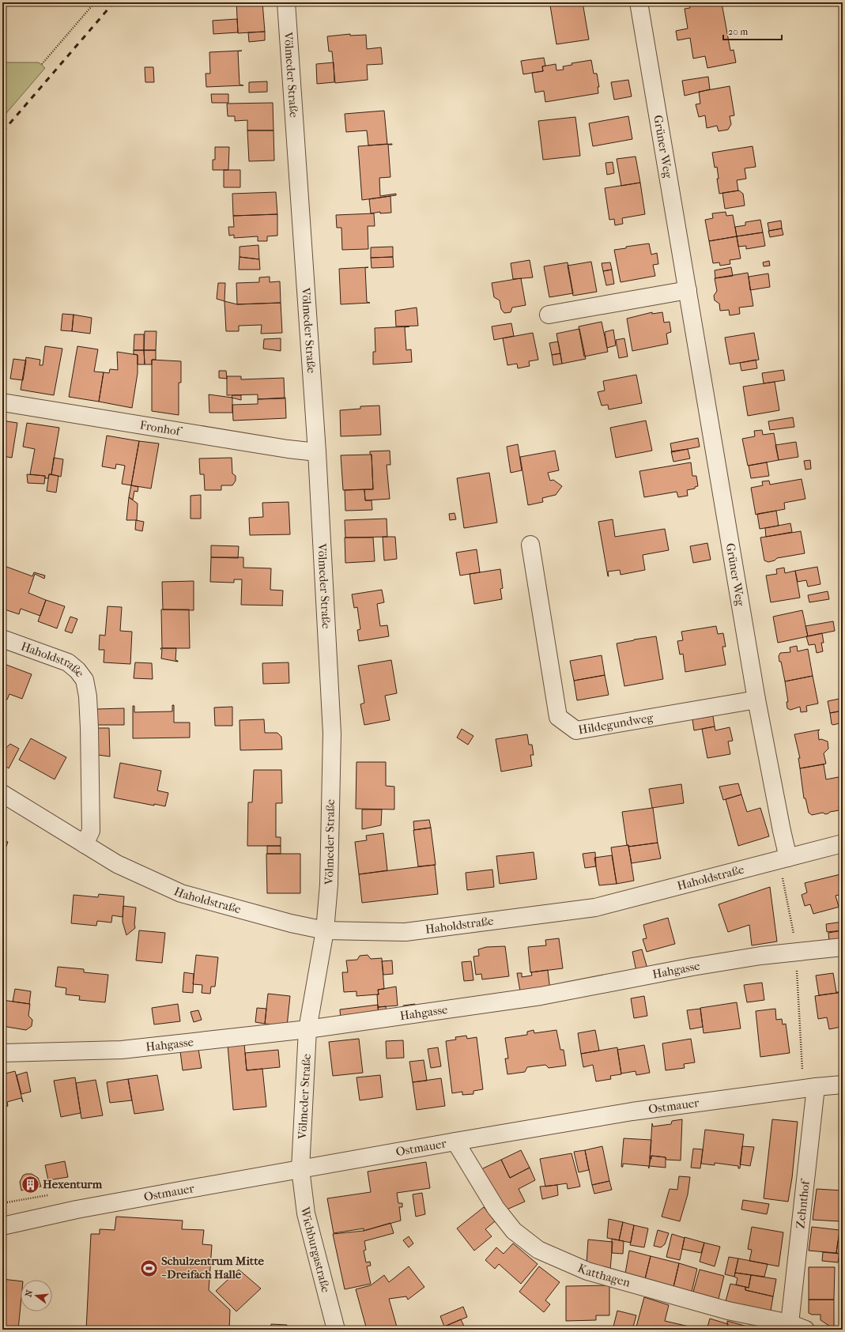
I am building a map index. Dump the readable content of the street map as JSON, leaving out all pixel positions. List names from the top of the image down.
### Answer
{
  "streets": {
    "street": [
      "Völmeder Straße",
      "Grüner Weg",
      "Fronhof",
      "Haholdstraße",
      "Hildegundweg",
      "Hahgasse",
      "Ostmauer",
      "Zehnthof",
      "Wichburgastraße",
      "Katthagen"
    ]
  },
  "crossings": [
    ["Völmeder Straße", "Fronhof"],
    ["Völmeder Straße", "Haholdstraße"],
    ["Völmeder Straße", "Hahgasse"],
    ["Völmeder Straße", "Ostmauer"],
    ["Völmeder Straße", "Wichburgastraße"],
    ["Grüner Weg", "Haholdstraße"],
    ["Grüner Weg", "Hildegundweg"],
    ["Ostmauer", "Zehnthof"],
    ["Ostmauer", "Wichburgastraße"],
    ["Ostmauer", "Katthagen"],
    ["Zehnthof", "Katthagen"]
  ],
  "places": {
    "building": ["Hexenturm"],
    "sports": ["Schulzentrum Mitte - Dreifach Halle"]
  },
  "scale_bar": "20 m",
  "north": "left"
}
